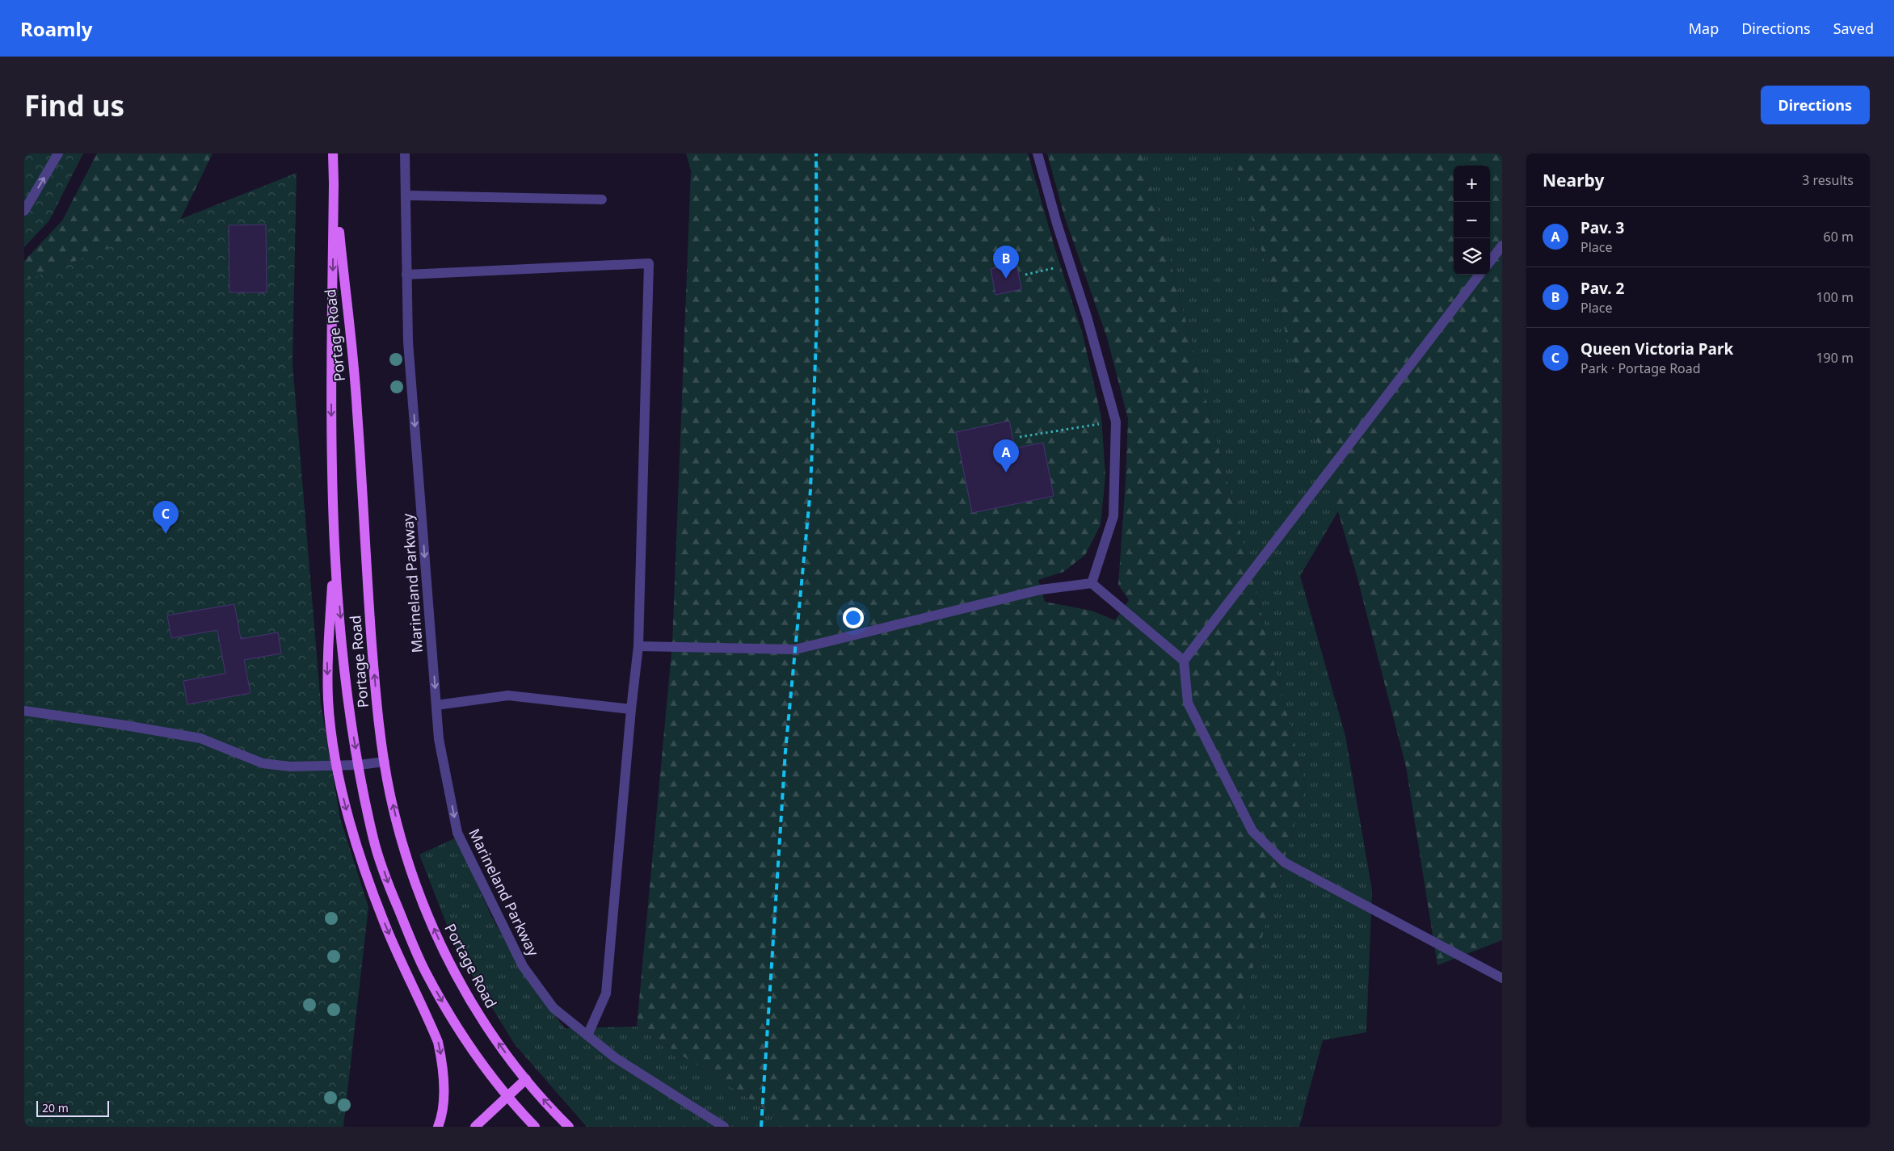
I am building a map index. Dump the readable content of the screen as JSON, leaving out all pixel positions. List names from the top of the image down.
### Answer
{
  "streets": {
    "main road": ["Portage Road"],
    "street": ["Marineland Parkway"]
  },
  "one_way": ["Marineland Parkway"],
  "scale_bar": "20 m",
  "page": {
    "header": "Roamly",
    "nav": ["Map", "Directions", "Saved"],
    "buttons": "Directions",
    "title": "Find us",
    "heading": ["Nearby", "3 results"],
    "map_buttons": ["+", "−"],
    "list": [
      {
        "mark": "A",
        "name": "Pav. 3",
        "note": "Place",
        "value": "60 m"
      },
      {
        "mark": "B",
        "name": "Pav. 2",
        "note": "Place",
        "value": "100 m"
      },
      {
        "mark": "C",
        "name": "Queen Victoria Park",
        "note": "Park · Portage Road",
        "value": "190 m"
      }
    ],
    "pins": ["B", "A", "C"],
    "scale": "20 m"
  }
}
